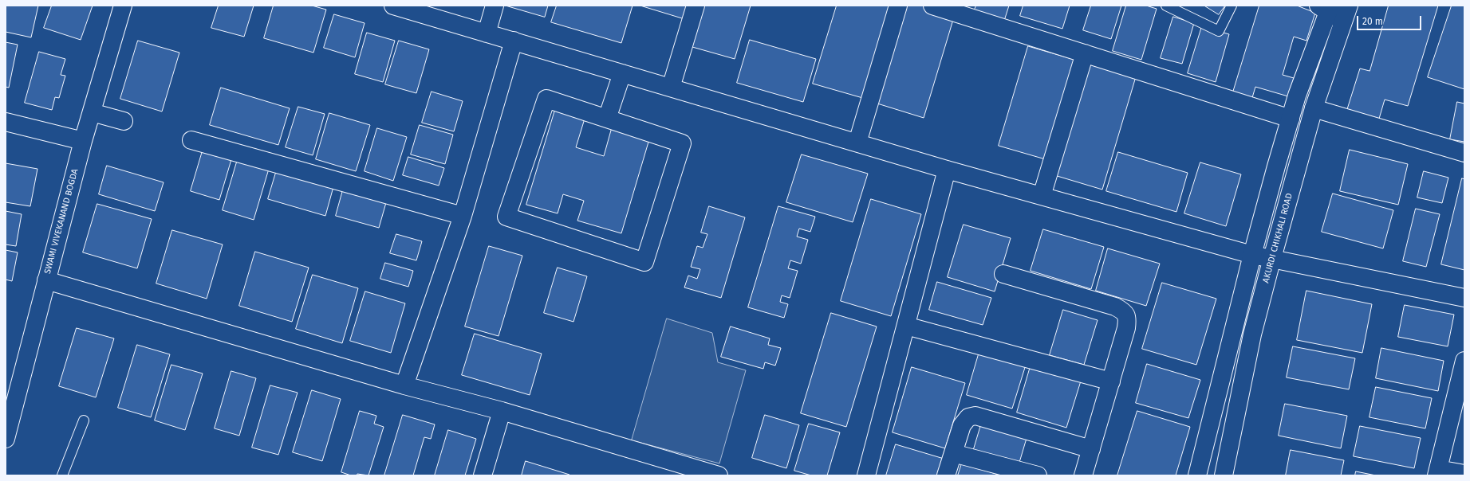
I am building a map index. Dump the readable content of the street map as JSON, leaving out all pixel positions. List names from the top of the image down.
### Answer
{
  "streets": {
    "street": ["SWAMI VIVEKANAND BOGDA", "AKURDI CHIKHALI ROAD"]
  },
  "scale_bar": "20 m"
}
